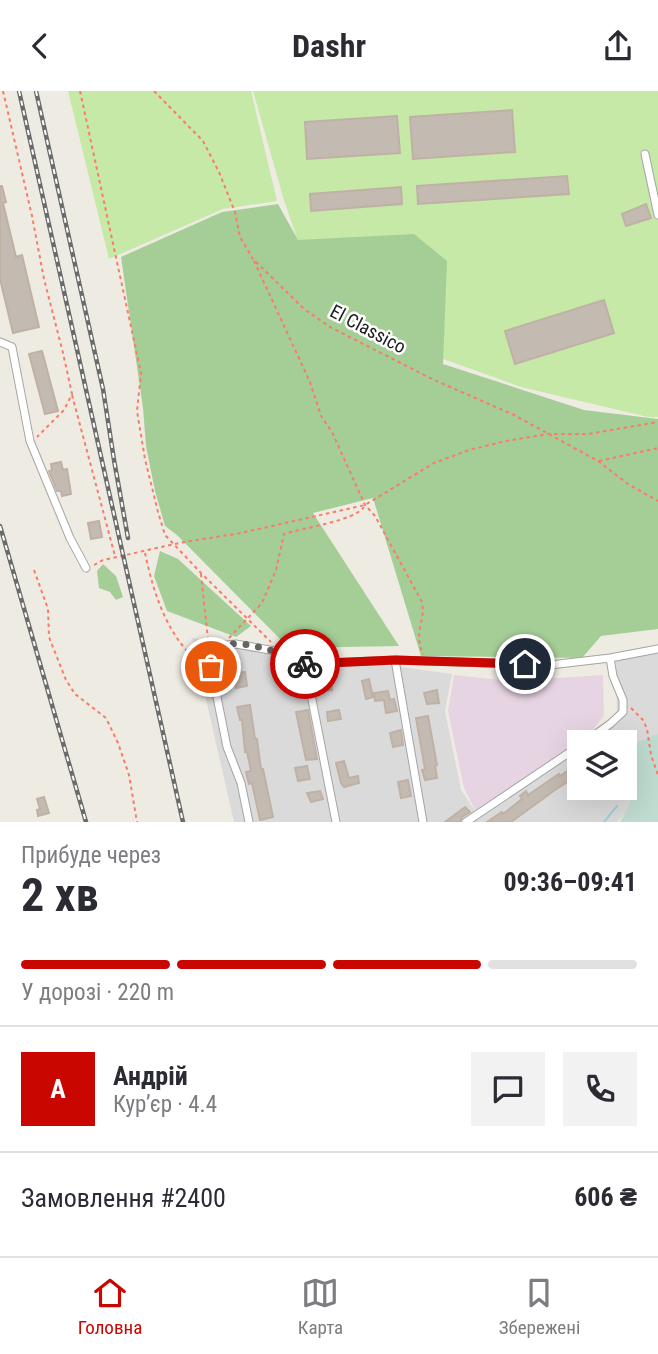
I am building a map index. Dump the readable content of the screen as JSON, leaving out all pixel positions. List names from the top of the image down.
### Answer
{
  "streets": {
    "path": ["El Classico"]
  },
  "page": {
    "header": "Dashr",
    "heading": ["2 хв", "Прибуде через", "09:36–09:41"],
    "panel": [
      "Андрій",
      "Кур’єр · 4.4",
      "Замовлення #2400",
      "606 ₴"
    ],
    "bar": "У дорозі · 220 m",
    "round": "А",
    "tabs": ["Головна", "Карта", "Збережені"]
  }
}
